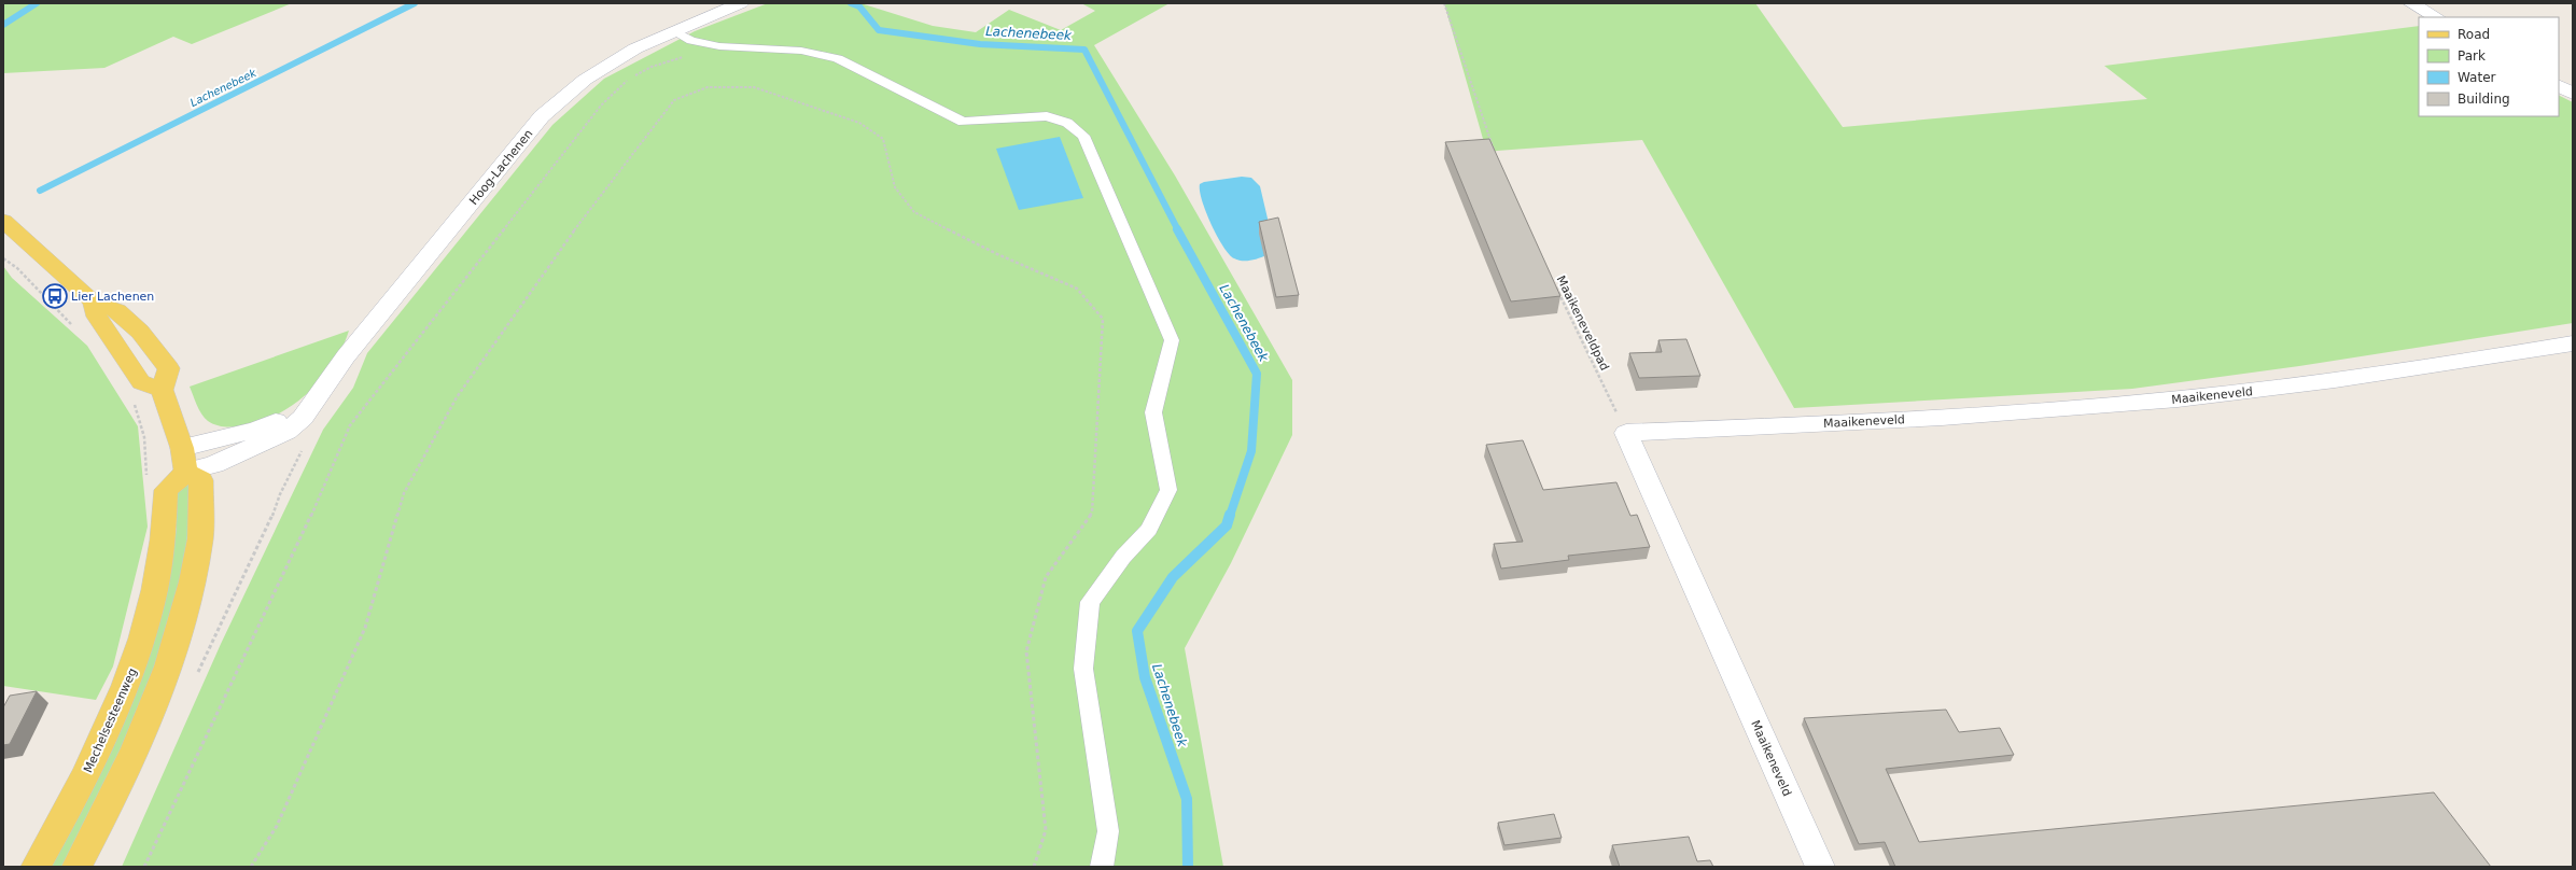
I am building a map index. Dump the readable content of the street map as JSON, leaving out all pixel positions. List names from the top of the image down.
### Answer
{
  "streets": {
    "main road": ["Mechelsesteenweg"],
    "street": ["Hoog-Lachenen", "Maaikeneveld"],
    "path": ["Maaikeneveldpad"]
  },
  "crossings": [
    ["Hoog-Lachenen", "Mechelsesteenweg"],
    ["Maaikeneveldpad", "Maaikeneveld"]
  ],
  "water": ["Lachenebeek"],
  "places": {
    "bus stop": ["Lier Lachenen"]
  },
  "legend": [
    "Road",
    "Park",
    "Water",
    "Building"
  ]
}
